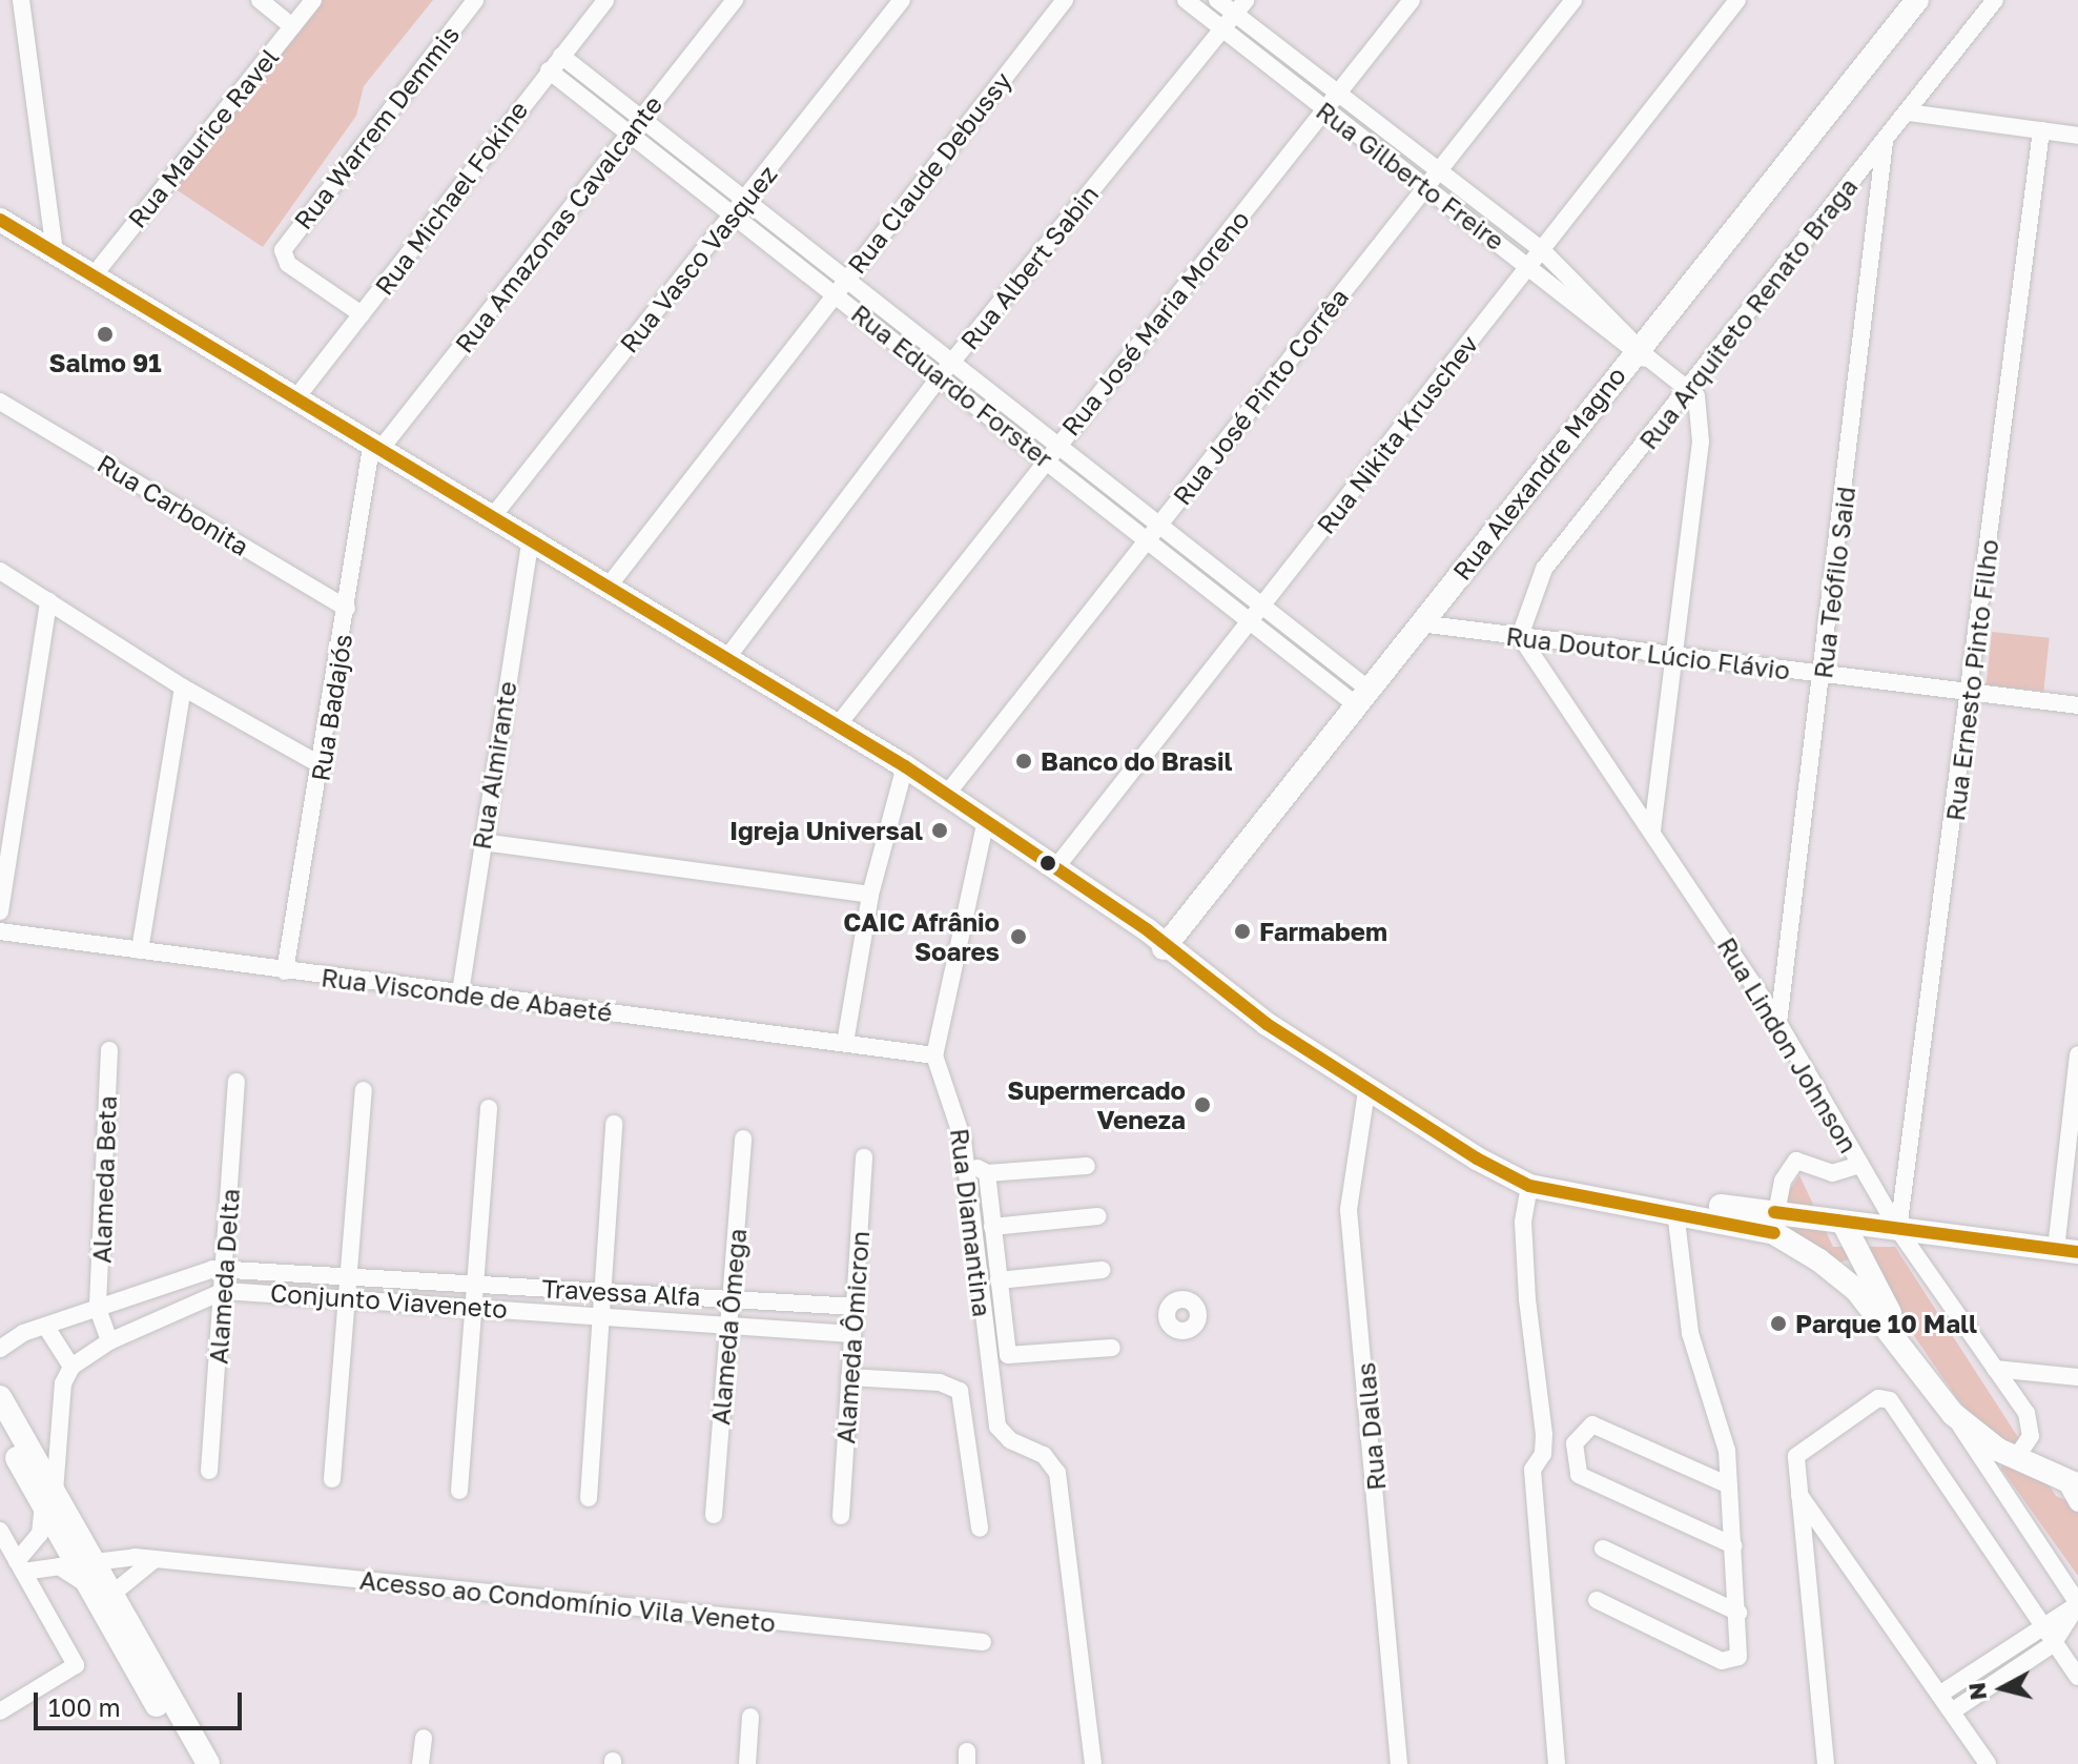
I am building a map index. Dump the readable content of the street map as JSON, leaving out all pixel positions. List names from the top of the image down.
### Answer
{
  "streets": {
    "main road": ["Rua Alexandre Magno"],
    "street": [
      "Rua Warrem Demmis",
      "Rua Maurice Ravel",
      "Rua Claude Debussy",
      "Rua Gilberto Freire",
      "Rua Michael Fokine",
      "Rua Amazonas Cavalcante",
      "Rua Vasco Vasquez",
      "Rua Albert Sabin",
      "Rua Arquiteto Renato Braga",
      "Rua José Maria Moreno",
      "Rua Eduardo Forster",
      "Rua José Pinto Corrêa",
      "Rua Nikita Kruschev",
      "Rua Carbonita",
      "Rua Teófilo Said",
      "Rua Doutor Lúcio Flávio",
      "Rua Ernesto Pinto Filho",
      "Rua Badajós",
      "Rua Almirante",
      "Rua Visconde de Abaeté",
      "Rua Lindon Johnson",
      "Alameda Beta",
      "Rua Diamantina",
      "Alameda Delta",
      "Travessa Alfa",
      "Conjunto Viaveneto",
      "Alameda Ômega",
      "Alameda Ômicron",
      "Rua Dallas",
      "Acesso ao Condomínio Vila Veneto"
    ]
  },
  "crossings": [
    ["Rua Warrem Demmis", "Rua Michael Fokine"],
    ["Rua Claude Debussy", "Rua Eduardo Forster"],
    ["Rua Gilberto Freire", "Rua Albert Sabin"],
    ["Rua Gilberto Freire", "Rua José Maria Moreno"],
    ["Rua Gilberto Freire", "Rua José Pinto Corrêa"],
    ["Rua Gilberto Freire", "Rua Nikita Kruschev"],
    ["Rua Gilberto Freire", "Rua Alexandre Magno"],
    ["Rua Michael Fokine", "Rua Eduardo Forster"],
    ["Rua Amazonas Cavalcante", "Rua Eduardo Forster"],
    ["Rua Amazonas Cavalcante", "Rua Badajós"],
    ["Rua Vasco Vasquez", "Rua Eduardo Forster"],
    ["Rua Albert Sabin", "Rua Eduardo Forster"],
    ["Rua Arquiteto Renato Braga", "Rua Teófilo Said"],
    ["Rua Arquiteto Renato Braga", "Rua Doutor Lúcio Flávio"],
    ["Rua Arquiteto Renato Braga", "Rua Lindon Johnson"],
    ["Rua José Maria Moreno", "Rua Eduardo Forster"],
    ["Rua Eduardo Forster", "Rua José Pinto Corrêa"],
    ["Rua Eduardo Forster", "Rua Nikita Kruschev"],
    ["Rua Eduardo Forster", "Rua Alexandre Magno"],
    ["Rua Alexandre Magno", "Rua Doutor Lúcio Flávio"],
    ["Rua Carbonita", "Rua Badajós"],
    ["Rua Teófilo Said", "Rua Doutor Lúcio Flávio"],
    ["Rua Teófilo Said", "Rua Lindon Johnson"],
    ["Rua Doutor Lúcio Flávio", "Rua Ernesto Pinto Filho"],
    ["Rua Doutor Lúcio Flávio", "Rua Lindon Johnson"],
    ["Rua Ernesto Pinto Filho", "Rua Lindon Johnson"],
    ["Rua Badajós", "Rua Visconde de Abaeté"],
    ["Rua Almirante", "Rua Visconde de Abaeté"],
    ["Rua Visconde de Abaeté", "Rua Diamantina"],
    ["Alameda Beta", "Travessa Alfa"],
    ["Alameda Delta", "Travessa Alfa"],
    ["Alameda Delta", "Conjunto Viaveneto"],
    ["Travessa Alfa", "Alameda Ômega"],
    ["Travessa Alfa", "Alameda Ômicron"],
    ["Conjunto Viaveneto", "Alameda Ômega"],
    ["Conjunto Viaveneto", "Alameda Ômicron"]
  ],
  "places": [
    "Salmo 91",
    "Banco do Brasil",
    "Igreja Universal",
    "Farmabem",
    "CAIC Afrânio Soares",
    "Supermercado Veneza",
    "Parque 10 Mall"
  ],
  "scale_bar": "100 m",
  "north": "left"
}
